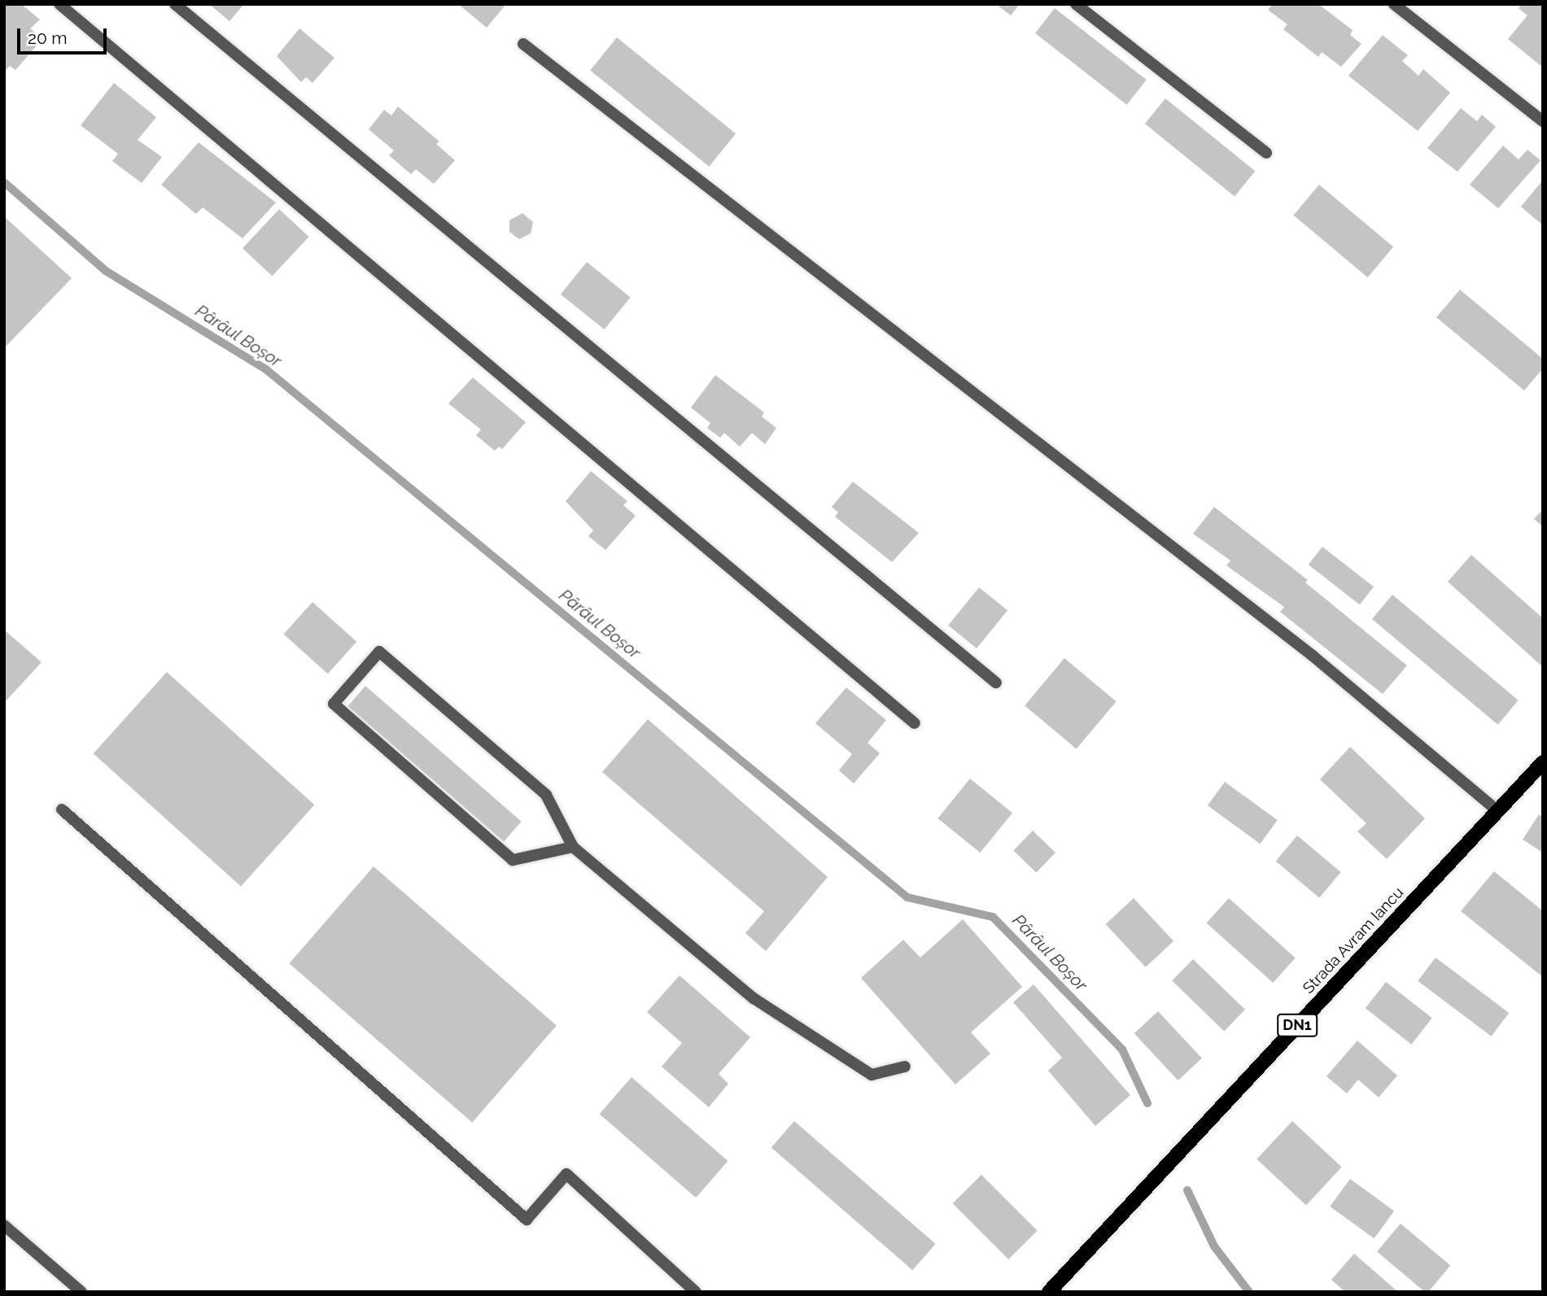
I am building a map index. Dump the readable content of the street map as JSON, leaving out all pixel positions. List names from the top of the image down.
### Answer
{
  "streets": {
    "main road": ["Strada Avram Iancu", "DN1"]
  },
  "water": ["Pârâul Boșor"],
  "scale_bar": "20 m"
}
